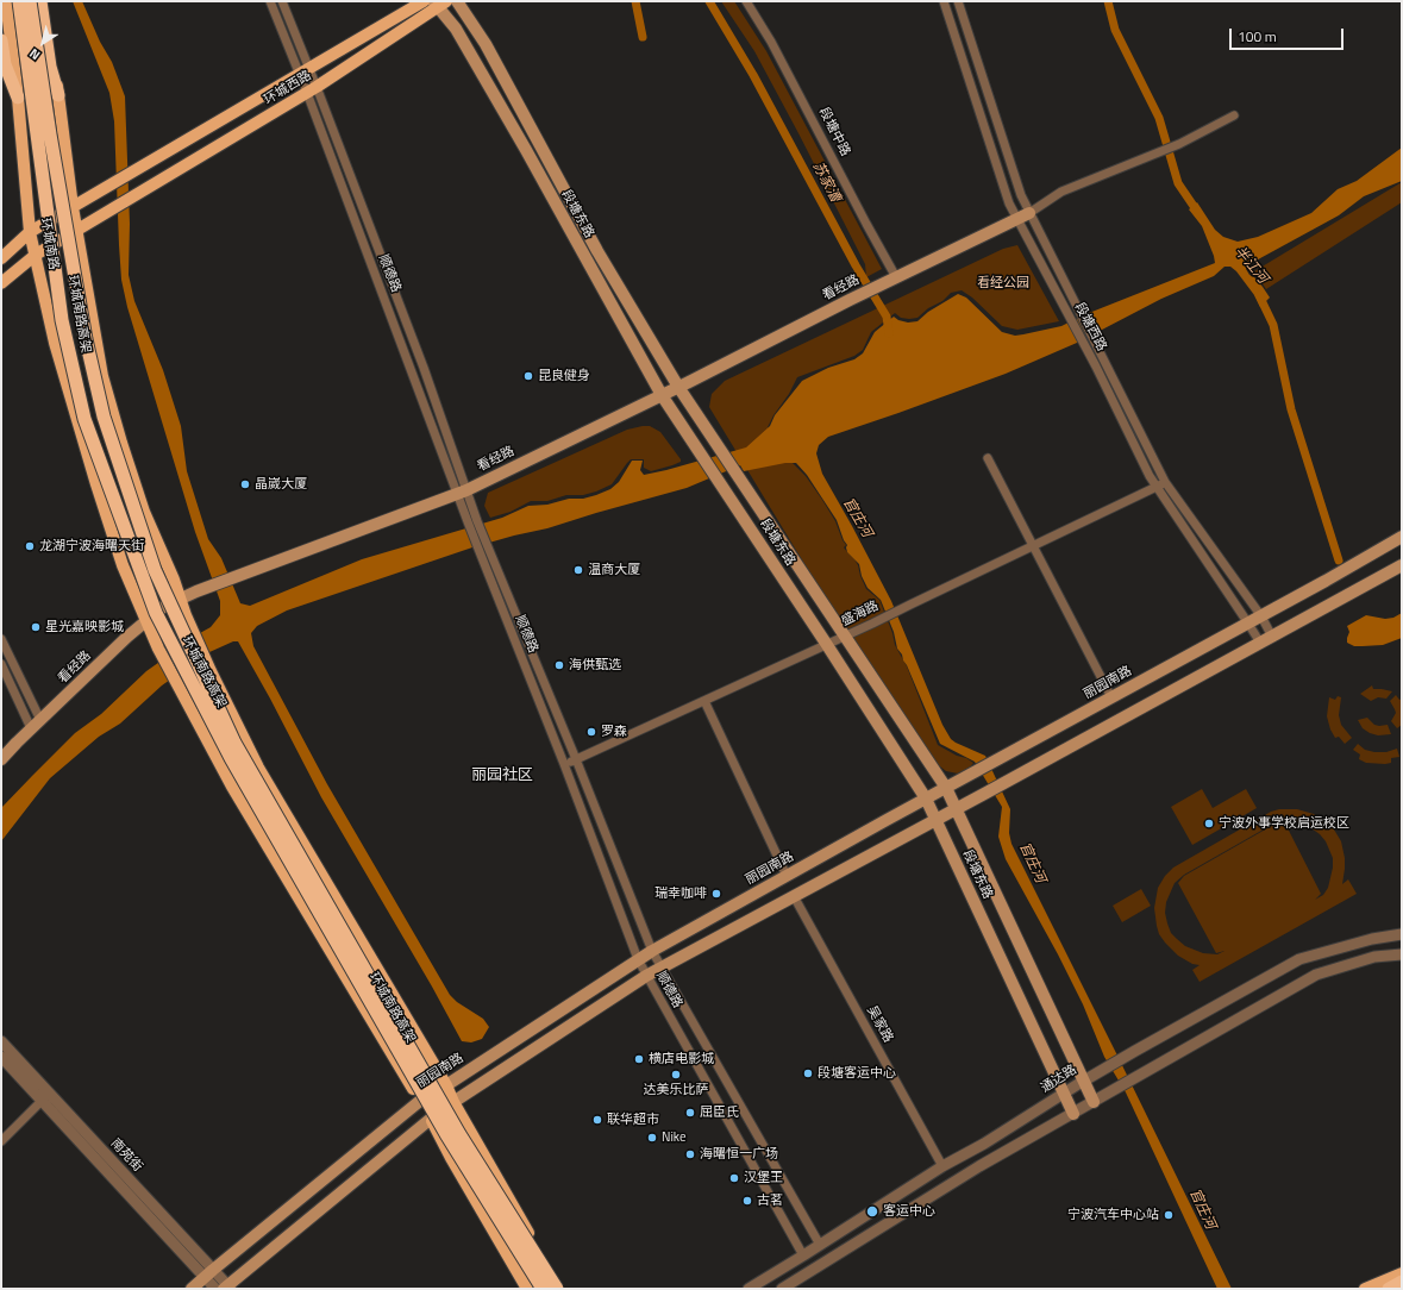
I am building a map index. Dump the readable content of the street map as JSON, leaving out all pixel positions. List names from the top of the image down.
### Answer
{
  "streets": {
    "highway": ["环城南路高架"],
    "main road": [
      "环城西路",
      "段塘东路",
      "环城南路",
      "看经路",
      "丽园南路"
    ],
    "street": [
      "段塘中路",
      "顺德路",
      "段塘西路",
      "盛海路",
      "吴家路",
      "通达路",
      "南苑街"
    ]
  },
  "crossings": [
    ["环城西路", "段塘东路"],
    ["环城西路", "顺德路"],
    ["段塘中路", "看经路"],
    ["段塘东路", "看经路"],
    ["段塘东路", "盛海路"],
    ["段塘东路", "丽园南路"],
    ["段塘东路", "通达路"],
    ["环城南路", "看经路"],
    ["环城南路", "丽园南路"],
    ["顺德路", "看经路"],
    ["顺德路", "盛海路"],
    ["顺德路", "丽园南路"],
    ["顺德路", "通达路"],
    ["看经路", "段塘西路"],
    ["段塘西路", "盛海路"],
    ["段塘西路", "丽园南路"],
    ["丽园南路", "南苑街"],
    ["吴家路", "通达路"]
  ],
  "districts": ["丽园社区"],
  "water": ["苏家漕", "半江河", "官庄河"],
  "parks": ["看经公园"],
  "places": [
    "昆良健身",
    "晶崴大厦",
    "龙湖宁波海曙天街",
    "温商大厦",
    "星光嘉映影城",
    "海供甄选",
    "罗森",
    "宁波外事学校启运校区",
    "瑞幸咖啡",
    "横店电影城",
    "段塘客运中心",
    "达美乐比萨",
    "屈臣氏",
    "联华超市",
    "Nike",
    "海曙恒一广场",
    "汉堡王",
    "古茗",
    "客运中心",
    "宁波汽车中心站"
  ],
  "scale_bar": "100 m",
  "north": "bottom left"
}
